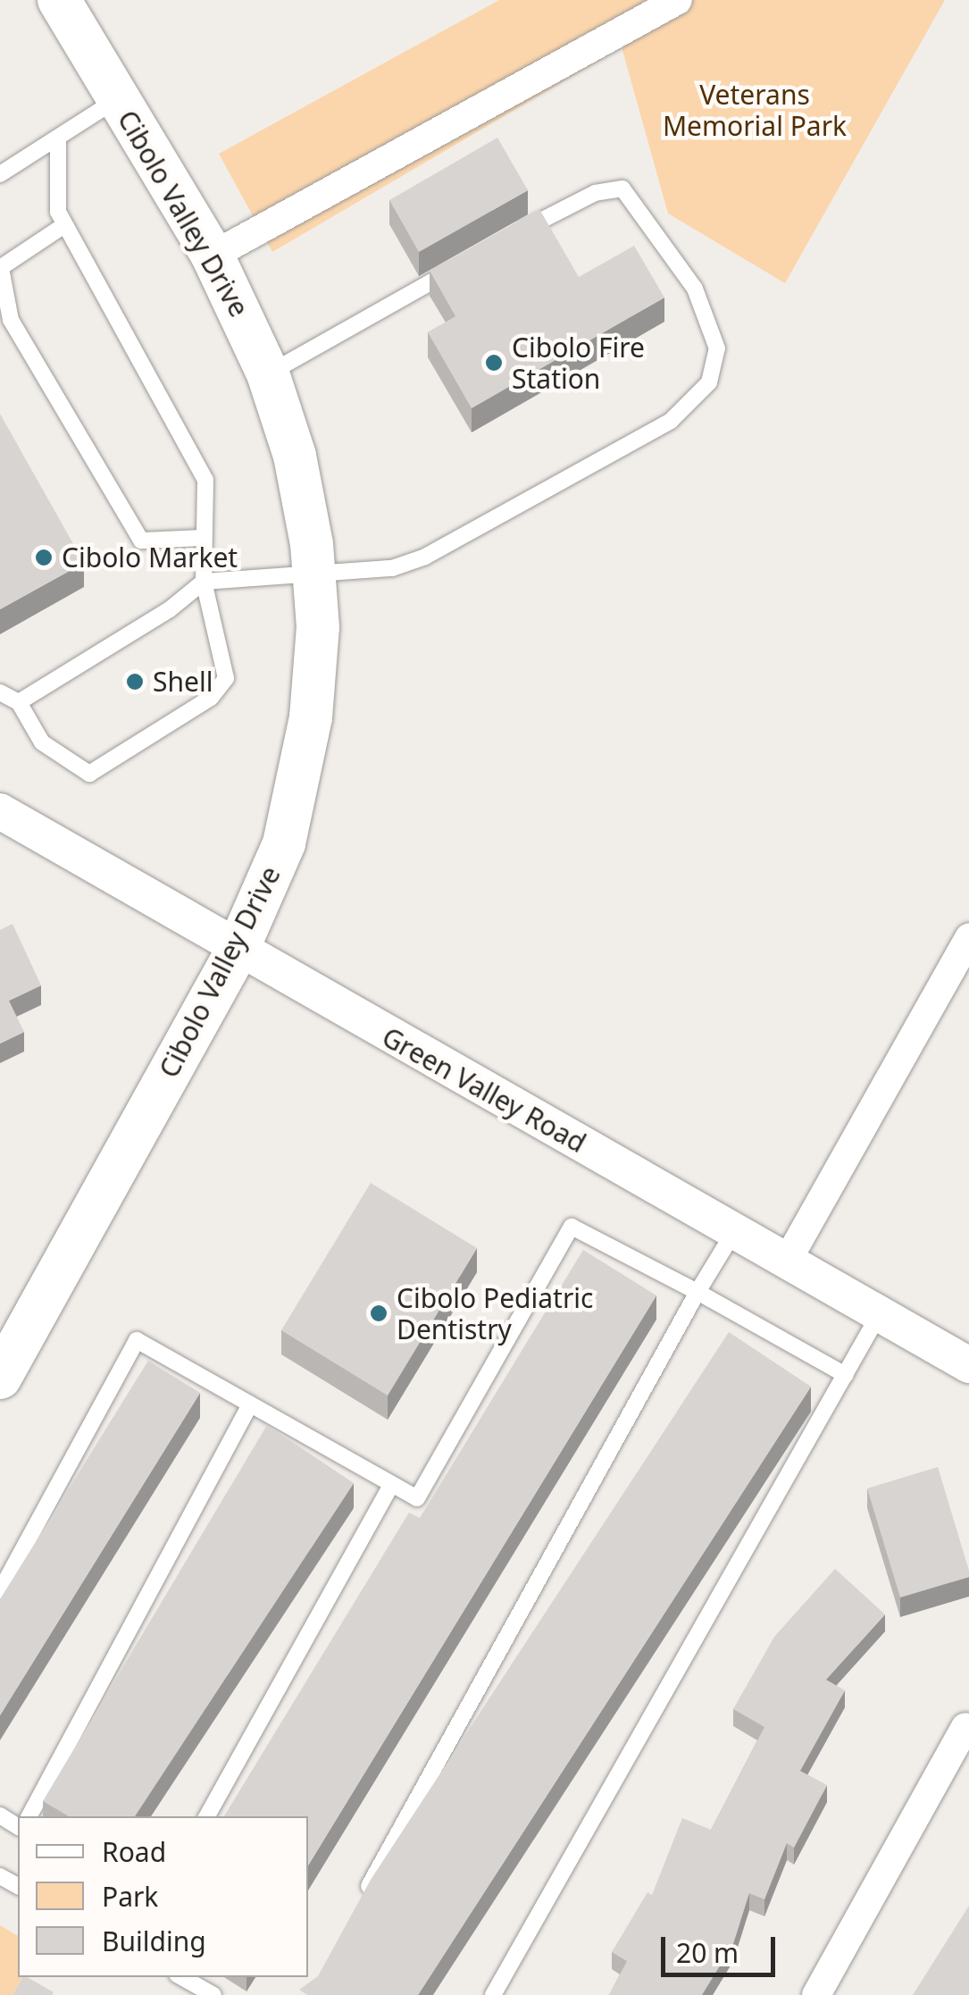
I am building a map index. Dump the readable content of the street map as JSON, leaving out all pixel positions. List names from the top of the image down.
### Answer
{
  "streets": {
    "main road": ["Cibolo Valley Drive"],
    "street": ["Green Valley Road"]
  },
  "crossings": [
    ["Cibolo Valley Drive", "Green Valley Road"]
  ],
  "parks": ["Veterans Memorial Park"],
  "places": [
    "Cibolo Fire Station",
    "Cibolo Market",
    "Shell",
    "Cibolo Pediatric Dentistry"
  ],
  "legend": ["Road", "Park", "Building"],
  "scale_bar": "20 m"
}
